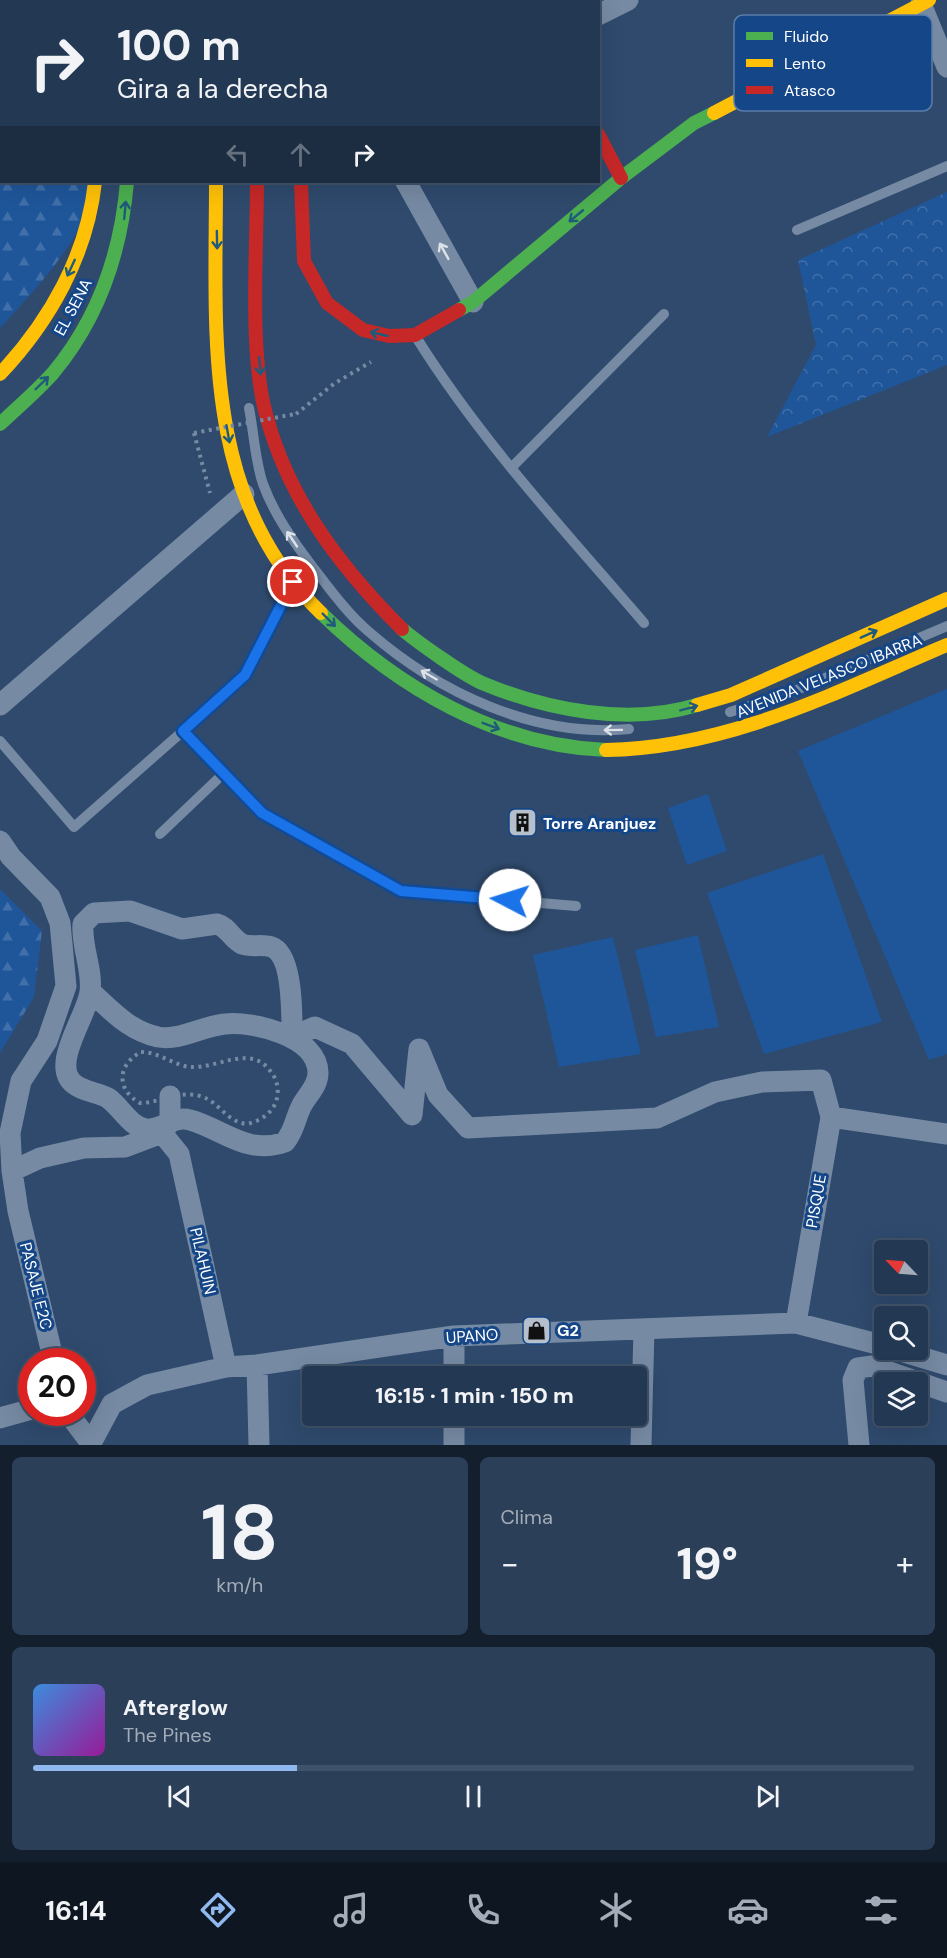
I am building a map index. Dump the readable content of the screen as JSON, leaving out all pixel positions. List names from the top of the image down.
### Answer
{
  "streets": {
    "main road": ["EL SENA", "AVENIDA VELASCO IBARRA"],
    "street": [
      "PISQUE",
      "PILAHUIN",
      "PASAJE E2C",
      "UPANO"
    ]
  },
  "crossings": [
    ["PISQUE", "UPANO"],
    ["PILAHUIN", "UPANO"]
  ],
  "places": {
    "building": ["Torre Aranjuez"],
    "shop": ["G2"]
  },
  "legend": ["Fluido", "Lento", "Atasco"],
  "north": "top left",
  "page": {
    "turn": ["100 m", "Gira a la derecha"],
    "limit": "20",
    "trip": "16:15 · 1 min · 150 m",
    "tile": [
      ["18", "km/h"],
      "Clima"
    ],
    "heat": ["−", "19°", "+"],
    "song": ["Afterglow", "The Pines"],
    "tabs": "16:14"
  }
}
